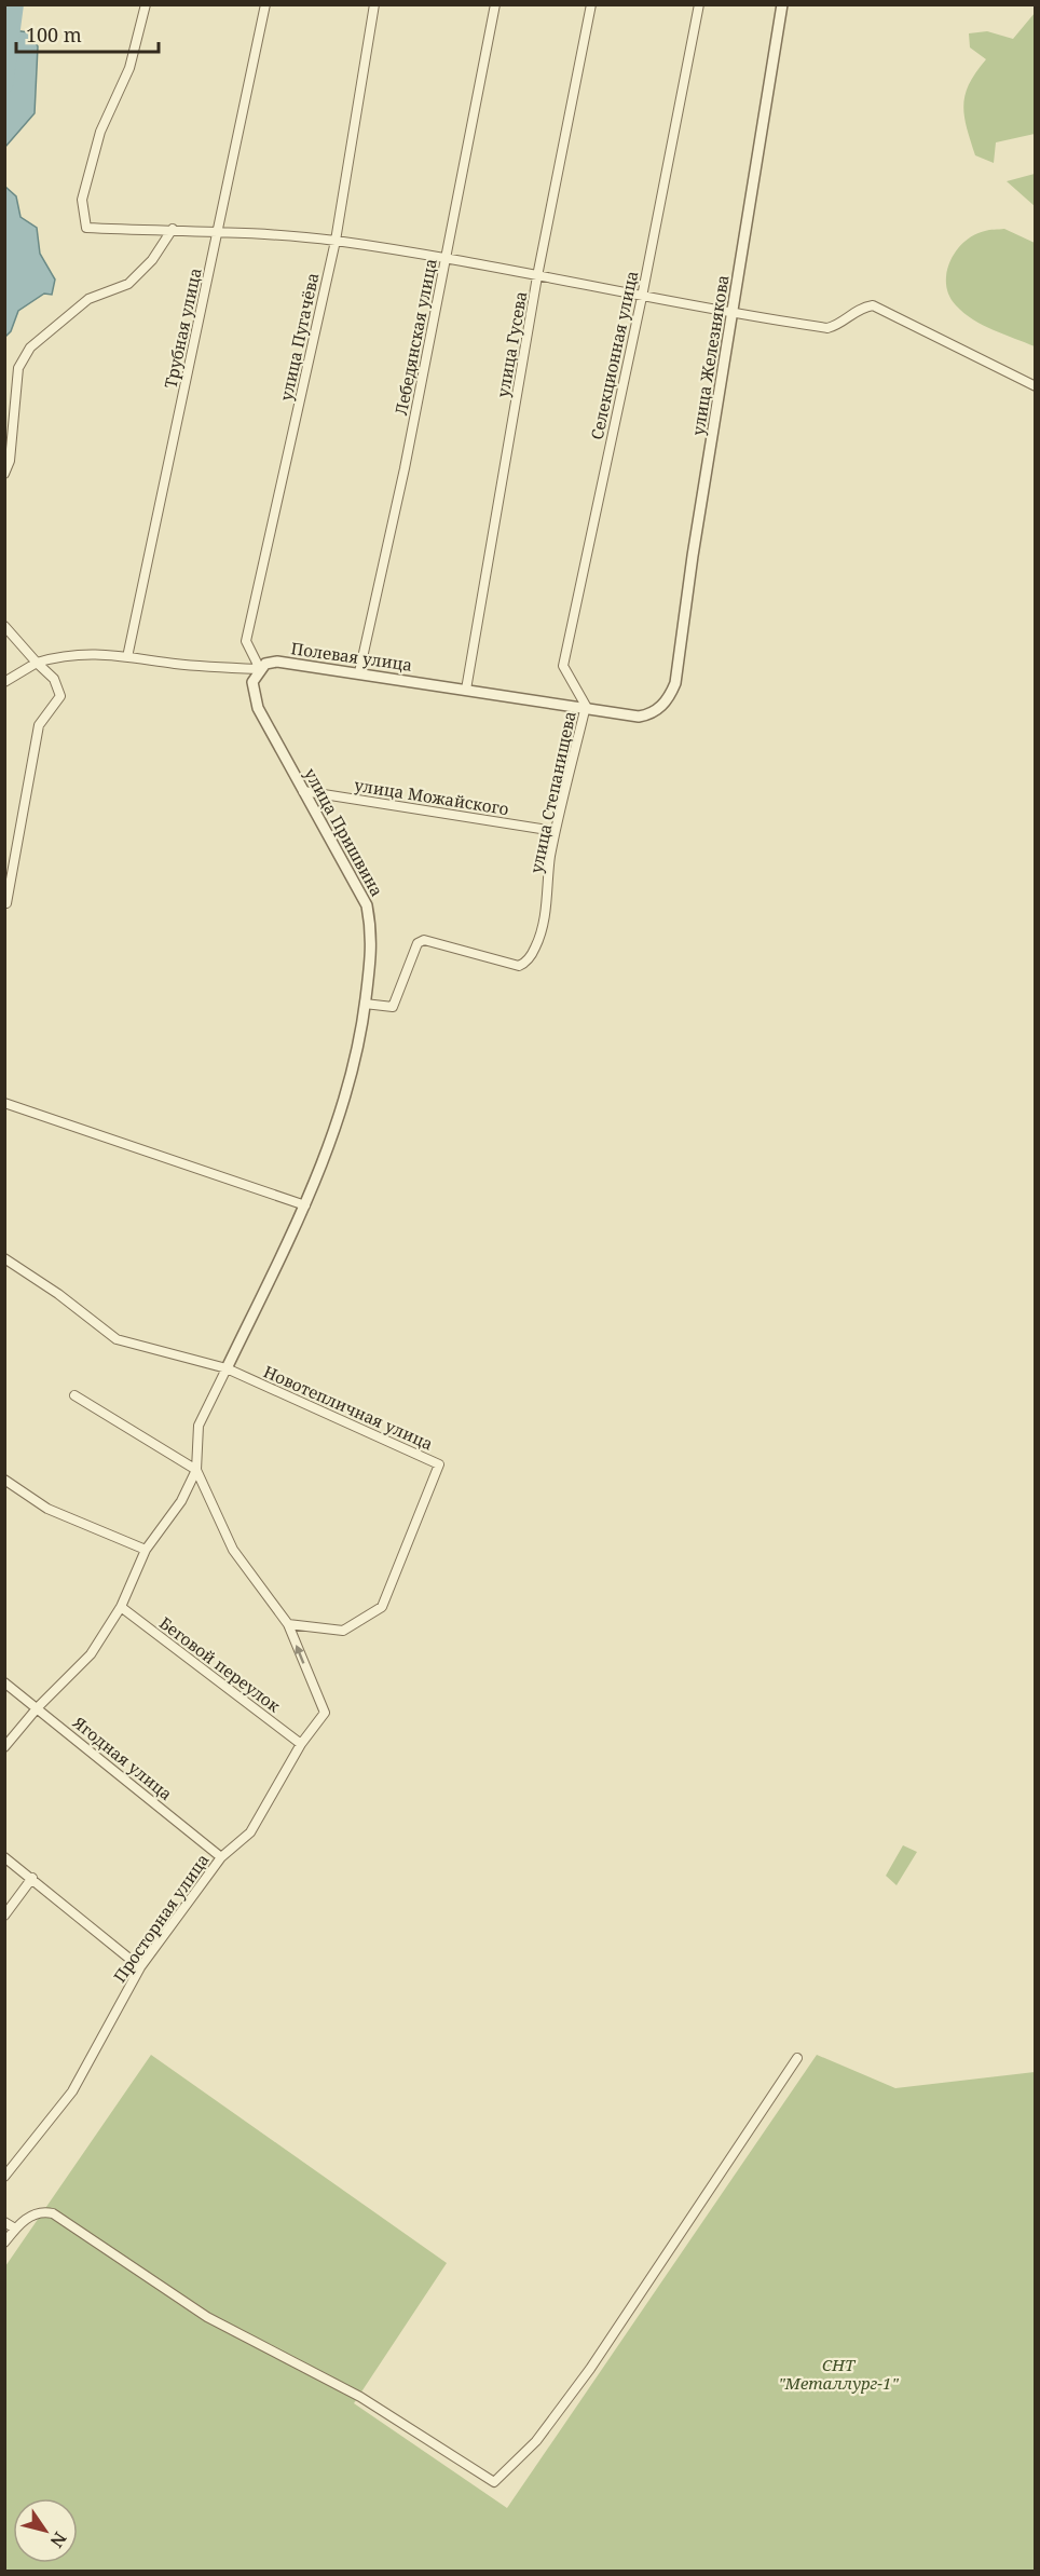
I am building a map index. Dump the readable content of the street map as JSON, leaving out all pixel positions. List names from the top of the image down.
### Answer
{
  "streets": {
    "street": [
      "Трубная улица",
      "улица Пугачёва",
      "Лебедянская улица",
      "улица Гусева",
      "Селекционная улица",
      "улица Железнякова",
      "Полевая улица",
      "улица Степанищева",
      "улица Можайского",
      "улица Пришвина",
      "Новотепличная улица",
      "Беговой переулок",
      "Ягодная улица",
      "Просторная улица"
    ]
  },
  "crossings": [
    ["Трубная улица", "Полевая улица"],
    ["улица Пугачёва", "Полевая улица"],
    ["улица Пугачёва", "улица Пришвина"],
    ["Лебедянская улица", "Полевая улица"],
    ["улица Гусева", "Полевая улица"],
    ["Селекционная улица", "Полевая улица"],
    ["Селекционная улица", "улица Степанищева"],
    ["улица Железнякова", "Полевая улица"],
    ["Полевая улица", "улица Степанищева"],
    ["Полевая улица", "улица Пришвина"],
    ["улица Степанищева", "улица Можайского"],
    ["улица Степанищева", "улица Пришвина"],
    ["улица Можайского", "улица Пришвина"],
    ["улица Пришвина", "Новотепличная улица"],
    ["улица Пришвина", "Беговой переулок"],
    ["улица Пришвина", "Ягодная улица"],
    ["Новотепличная улица", "Просторная улица"],
    ["Беговой переулок", "Просторная улица"],
    ["Ягодная улица", "Просторная улица"]
  ],
  "parks": ["СНТ \"Металлург-1\""],
  "scale_bar": "100 m",
  "north": "bottom right"
}
